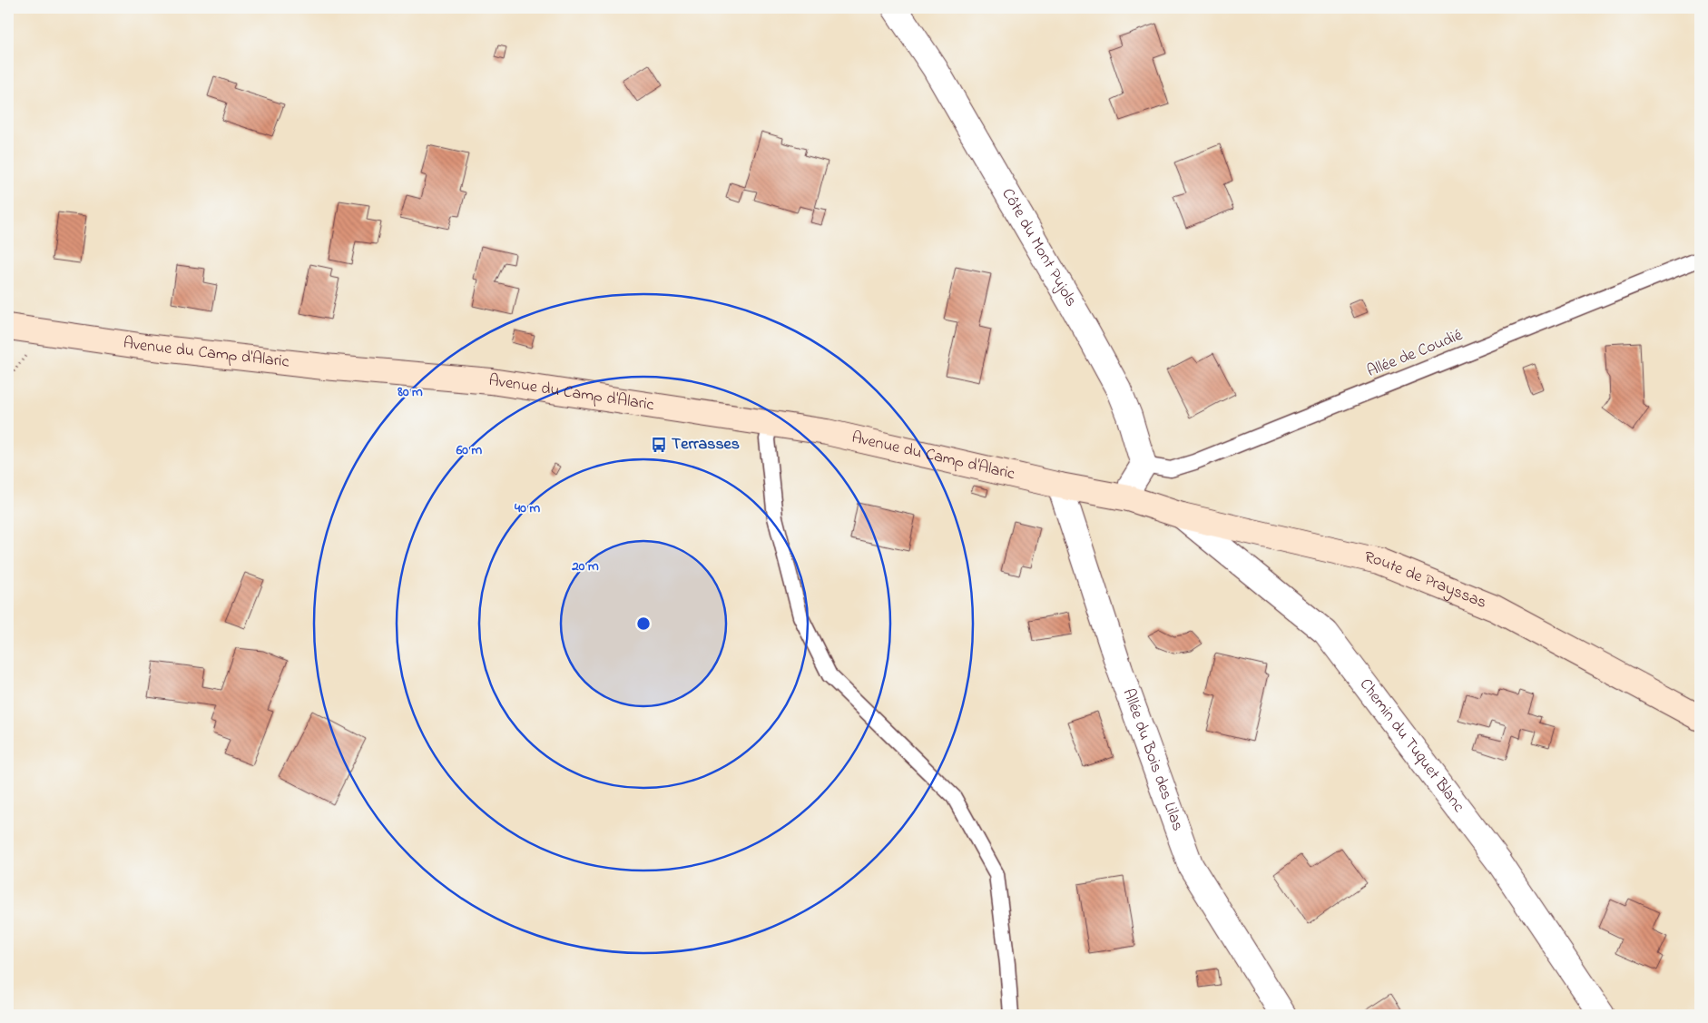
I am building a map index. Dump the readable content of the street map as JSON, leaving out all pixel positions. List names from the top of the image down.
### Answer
{
  "streets": {
    "main road": ["Avenue du Camp d'Alaric", "Route de Prayssas"],
    "street": ["Côte du Mont Pujols", "Chemin du Tuquet Blanc", "Allée du Bois des Lilas"],
    "lane": ["Allée de Coudié"]
  },
  "crossings": [
    ["Côte du Mont Pujols", "Allée de Coudié"],
    ["Avenue du Camp d'Alaric", "Route de Prayssas"],
    ["Avenue du Camp d'Alaric", "Allée du Bois des Lilas"],
    ["Route de Prayssas", "Chemin du Tuquet Blanc"]
  ],
  "places": {
    "bus stop": ["Terrasses"]
  },
  "rings": [
    "80 m",
    "60 m",
    "40 m",
    "20 m"
  ]
}
